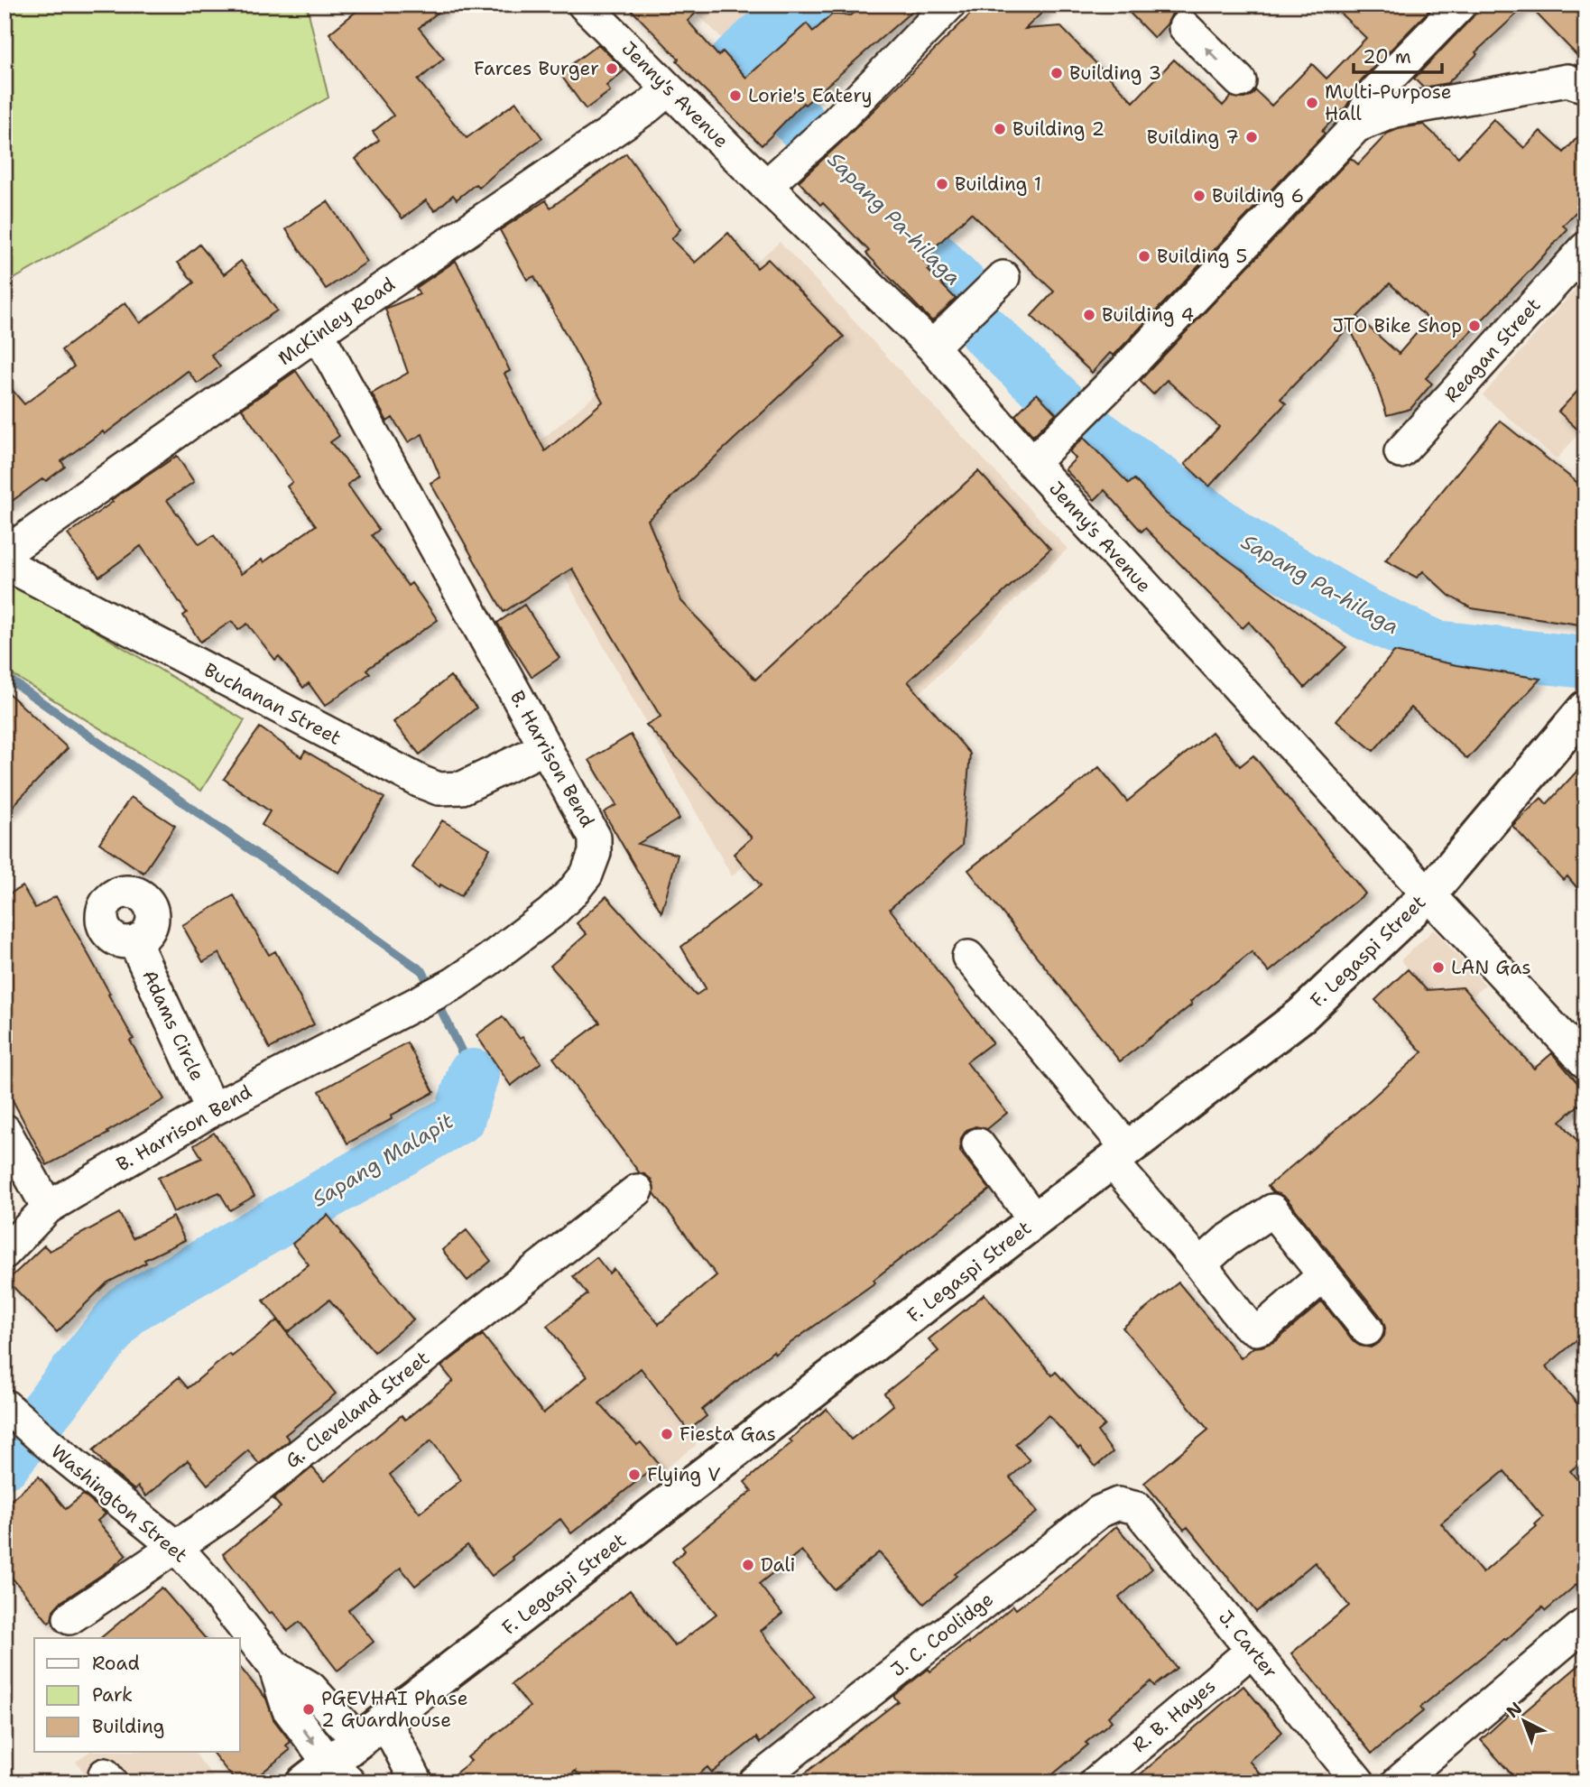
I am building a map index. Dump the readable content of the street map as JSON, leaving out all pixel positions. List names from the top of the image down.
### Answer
{
  "streets": {
    "main road": ["F. Legaspi Street"],
    "street": [
      "Jenny's Avenue",
      "McKinley Road",
      "Reagan Street",
      "Buchanan Street",
      "B. Harrison Bend",
      "Adams Circle",
      "G. Cleveland Street",
      "Washington Street",
      "J. C. Coolidge",
      "J. Carter",
      "R. B. Hayes"
    ]
  },
  "crossings": [
    ["Jenny's Avenue", "McKinley Road"],
    ["Jenny's Avenue", "F. Legaspi Street"],
    ["McKinley Road", "B. Harrison Bend"],
    ["Buchanan Street", "B. Harrison Bend"],
    ["B. Harrison Bend", "Adams Circle"],
    ["F. Legaspi Street", "Washington Street"],
    ["G. Cleveland Street", "Washington Street"],
    ["J. C. Coolidge", "J. Carter"],
    ["J. Carter", "R. B. Hayes"]
  ],
  "water": ["Sapang Pa-hilaga", "Sapang Malapit"],
  "places": [
    "Farces Burger",
    "Building 3",
    "Lorie's Eatery",
    "Multi-Purpose Hall",
    "Building 2",
    "Building 7",
    "Building 1",
    "Building 6",
    "Building 5",
    "Building 4",
    "JTO Bike Shop",
    "LAN Gas",
    "Fiesta Gas",
    "Flying V",
    "Dali",
    "PGEVHAI Phase 2 Guardhouse"
  ],
  "legend": ["Road", "Park", "Building"],
  "scale_bar": "20 m",
  "north": "top left"
}
